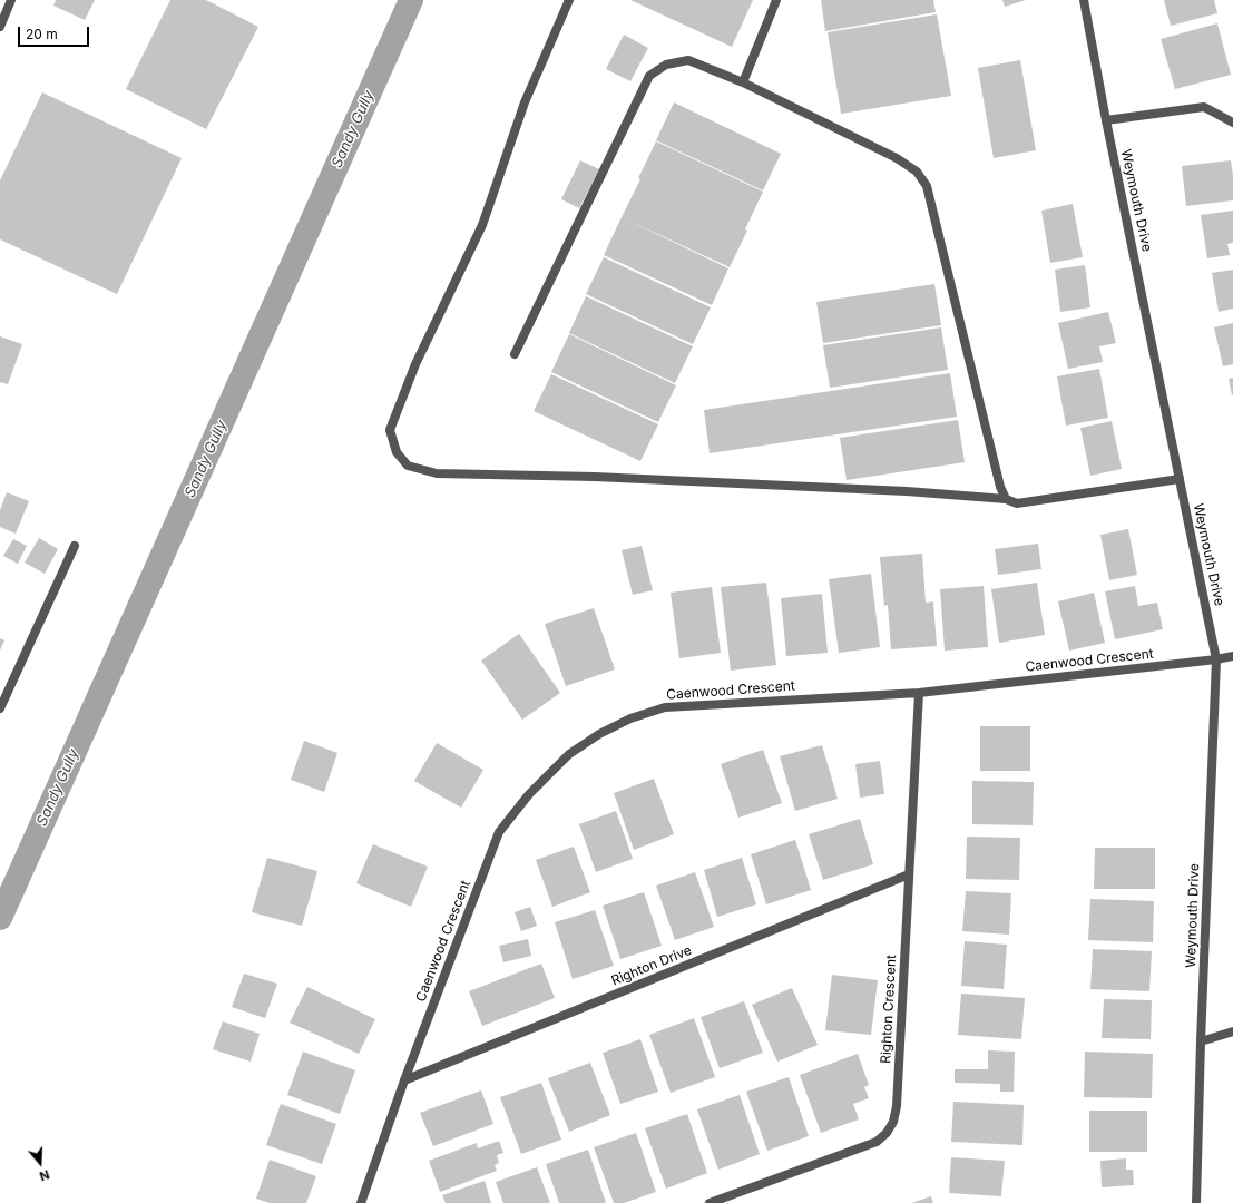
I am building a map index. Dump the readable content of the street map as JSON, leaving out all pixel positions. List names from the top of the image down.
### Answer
{
  "streets": {
    "street": [
      "Weymouth Drive",
      "Caenwood Crescent",
      "Righton Drive",
      "Righton Crescent"
    ]
  },
  "crossings": [
    ["Weymouth Drive", "Caenwood Crescent"],
    ["Caenwood Crescent", "Righton Drive"],
    ["Caenwood Crescent", "Righton Crescent"],
    ["Righton Drive", "Righton Crescent"]
  ],
  "water": ["Sandy Gully"],
  "scale_bar": "20 m",
  "north": "bottom"
}
